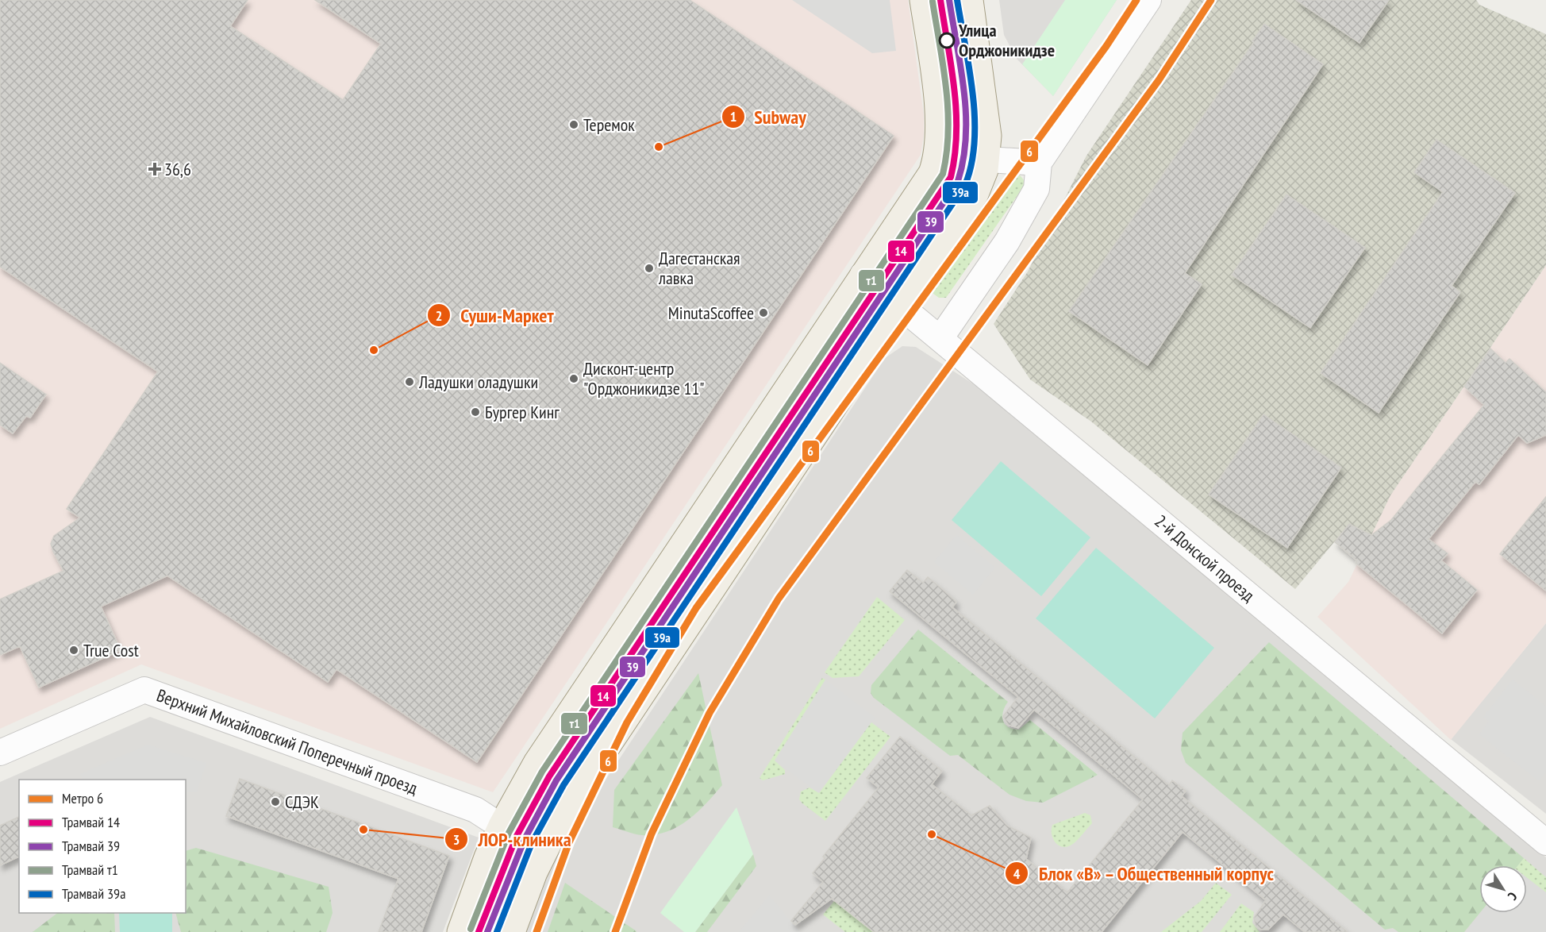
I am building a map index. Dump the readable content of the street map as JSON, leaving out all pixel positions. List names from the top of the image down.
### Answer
{
  "streets": {
    "street": ["2-й Донской проезд", "Верхний Михайловский Поперечный проезд"]
  },
  "places": {
    "other": [
      "Улица Орджоникидзе",
      "Теремок",
      "Subway",
      "Дагестанская лавка",
      "MinutaScoffee",
      "Суши-Маркет",
      "Дисконт-центр \"Орджоникидзе 11\"",
      "Ладушки оладушки",
      "Бургер Кинг",
      "True Cost",
      "СДЭК",
      "ЛОР-клиника",
      "Блок «В» – Общественный корпус"
    ],
    "health": ["36,6"]
  },
  "lines": [
    "metro line 6",
    "tram line 14",
    "tram line 39",
    "tram line 39а",
    "tram line т1"
  ],
  "legend": [
    "Метро 6",
    "Трамвай 14",
    "Трамвай 39",
    "Трамвай т1",
    "Трамвай 39а"
  ],
  "north": "bottom right"
}
